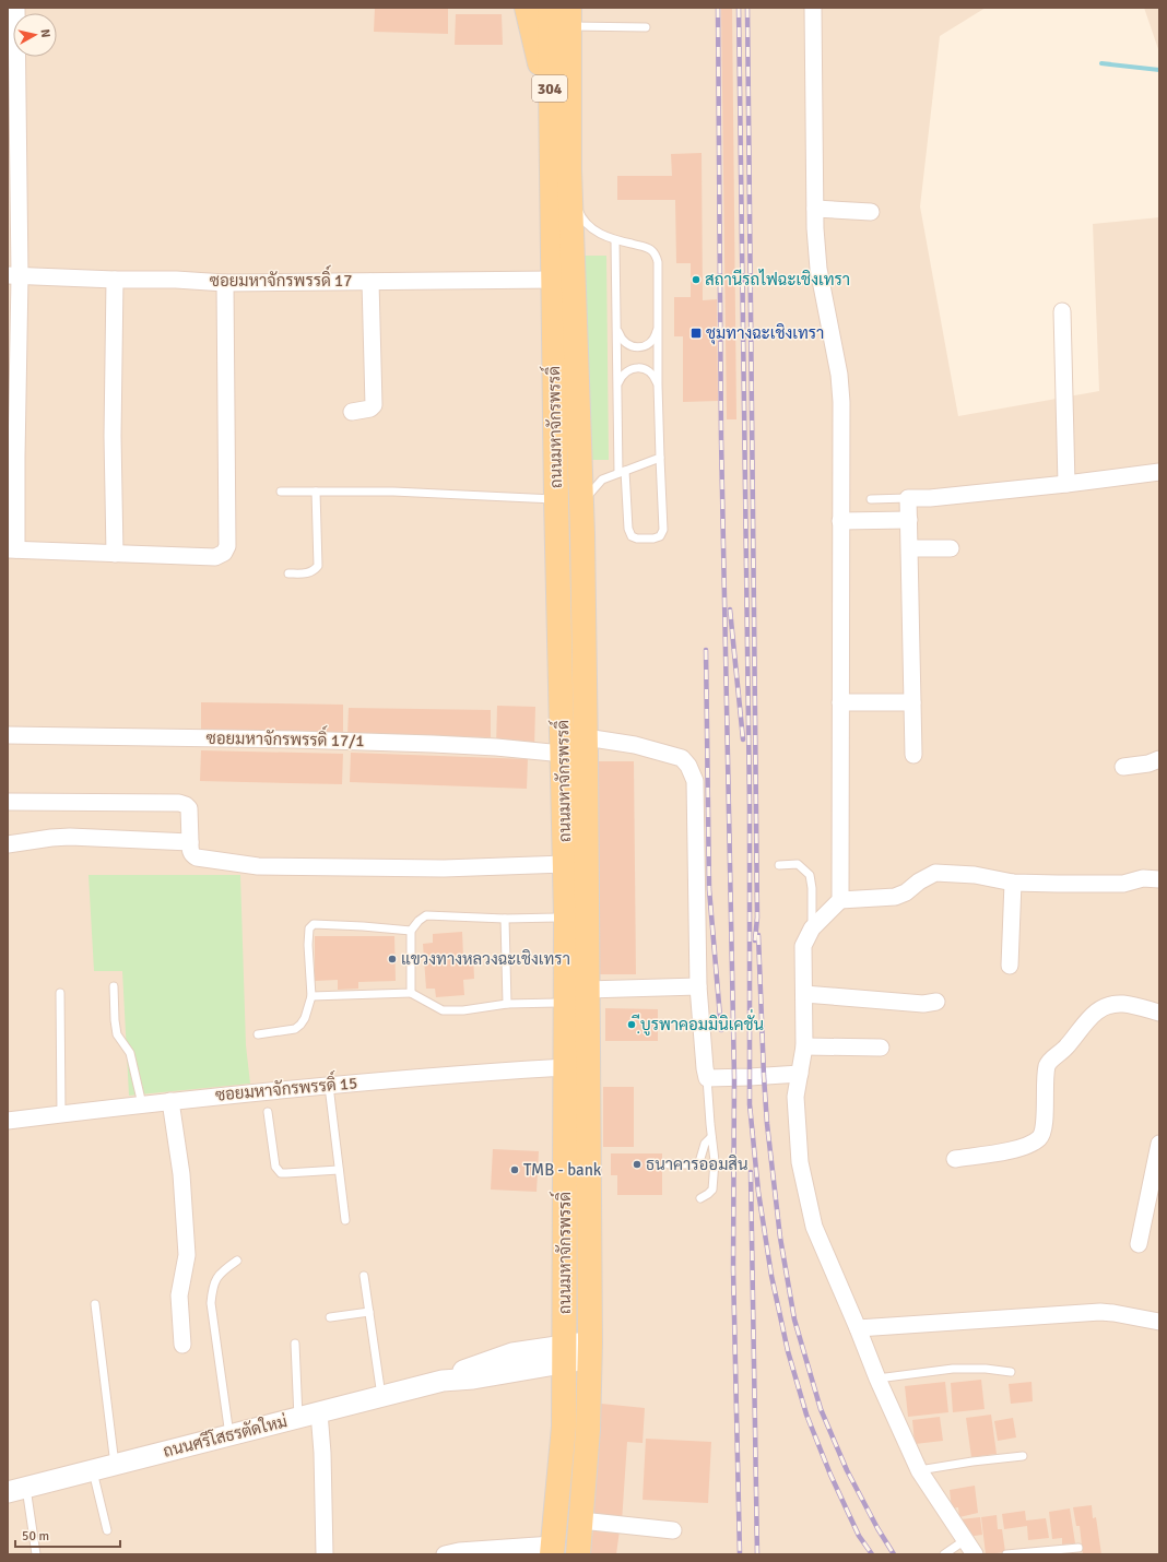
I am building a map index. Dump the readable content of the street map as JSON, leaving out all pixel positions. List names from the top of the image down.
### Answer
{
  "streets": {
    "main road": ["304", "ถนนมหาจักรพรรดิ์"],
    "street": [
      "ซอยมหาจักรพรรดิ์ 17",
      "ซอยมหาจักรพรรดิ์ 17/1",
      "ซอยมหาจักรพรรดิ์ 15",
      "ถนนศรีโสธรตัดใหม่"
    ]
  },
  "crossings": [
    ["ซอยมหาจักรพรรดิ์ 17", "ถนนมหาจักรพรรดิ์"],
    ["ถนนมหาจักรพรรดิ์", "ซอยมหาจักรพรรดิ์ 17/1"],
    ["ถนนมหาจักรพรรดิ์", "ซอยมหาจักรพรรดิ์ 15"],
    ["ถนนมหาจักรพรรดิ์", "ถนนศรีโสธรตัดใหม่"]
  ],
  "places": {
    "other": [
      "สถานีรถไฟฉะเชิงเทรา",
      "แขวงทางหลวงฉะเชิงเทรา",
      "ฺีบูรพาคอมมินิเคชั่น",
      "ธนาคารออมสิน",
      "TMB - bank"
    ],
    "transit": ["ชุมทางฉะเชิงเทรา"]
  },
  "scale_bar": "50 m",
  "north": "right"
}
